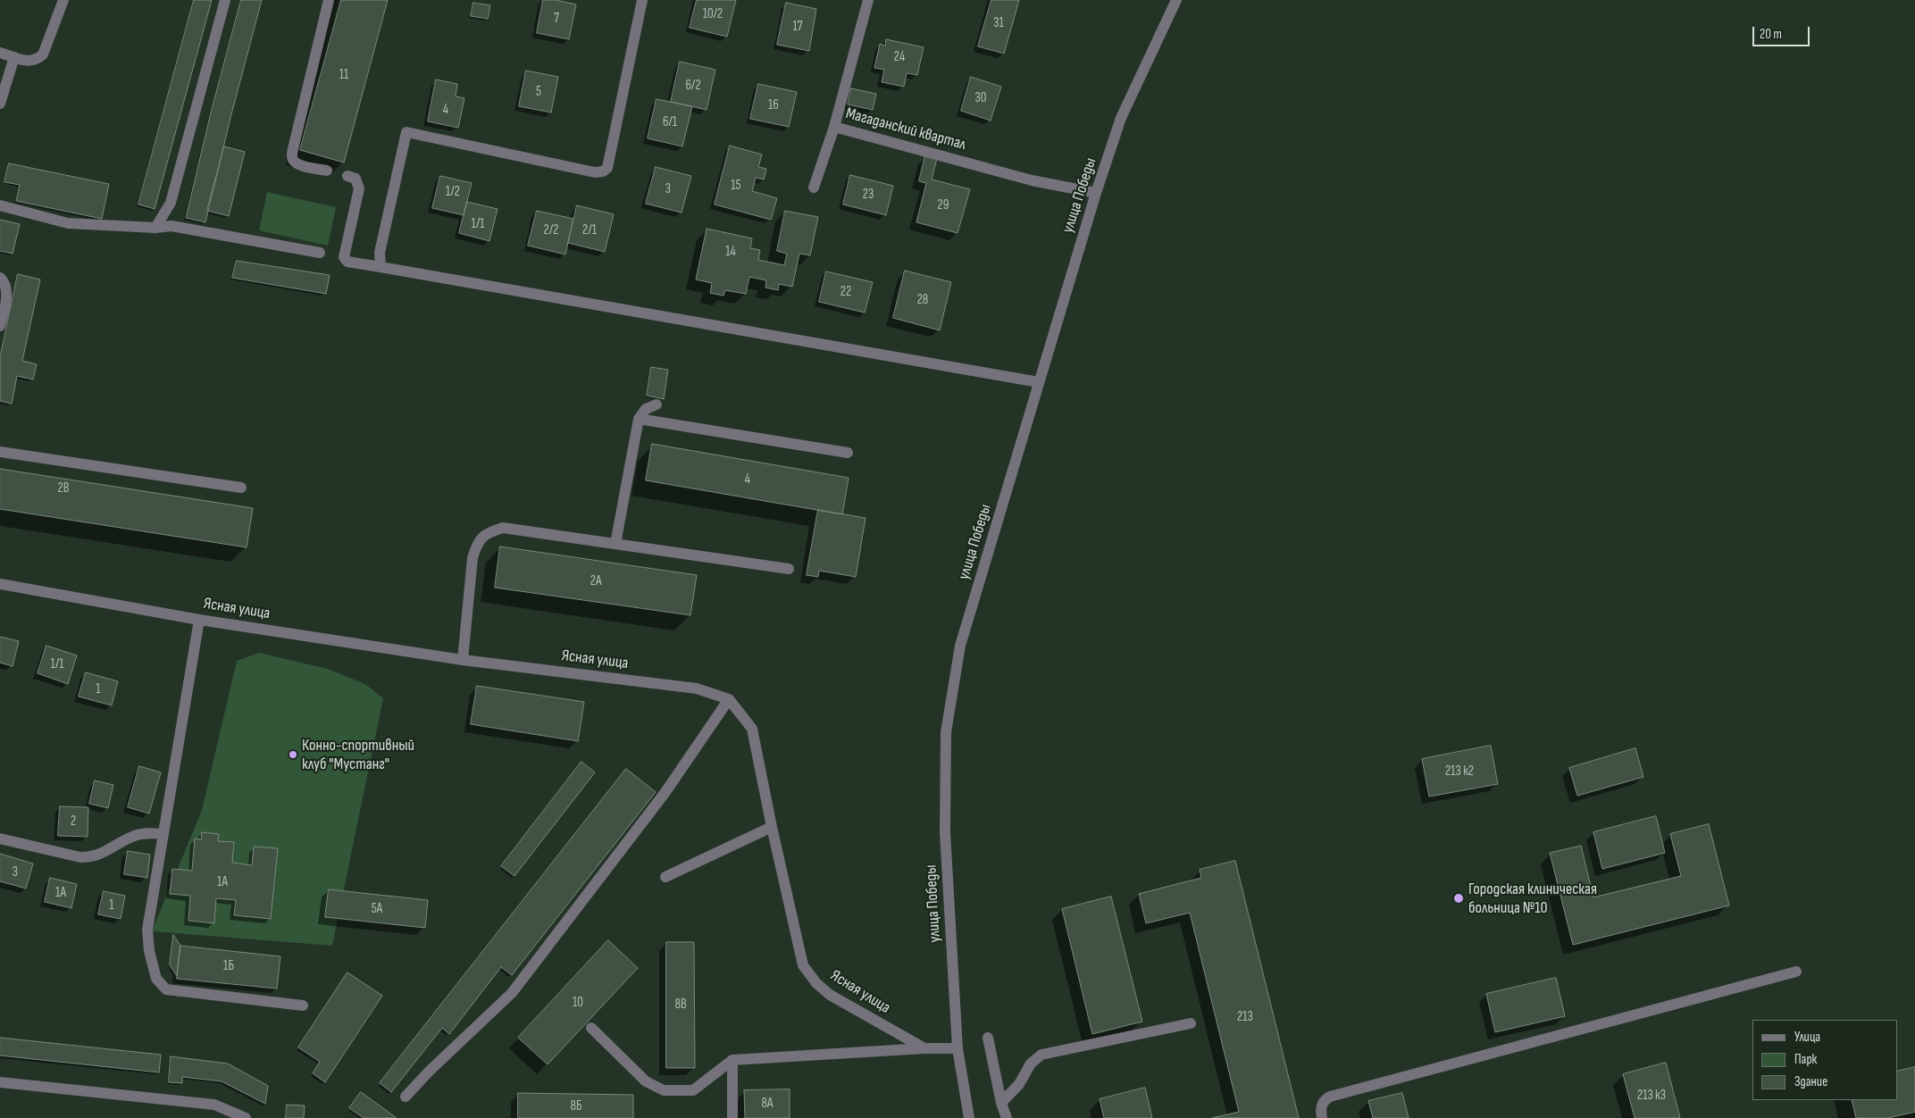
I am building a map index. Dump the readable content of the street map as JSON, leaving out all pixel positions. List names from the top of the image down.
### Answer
{
  "streets": {
    "street": ["Магаданский квартал", "улица Победы", "Ясная улица"]
  },
  "crossings": [
    ["Магаданский квартал", "улица Победы"],
    ["улица Победы", "Ясная улица"]
  ],
  "places": ["Конно-спортивный клуб \"Мустанг\"", "Городская клиническая больница №10"],
  "house_numbers": [
    "10/2",
    "7",
    "31",
    "17",
    "24",
    "11",
    "6/2",
    "5",
    "30",
    "16",
    "4",
    "6/1",
    "15",
    "3",
    "1/2",
    "23",
    "29",
    "1/1",
    "2/2",
    "2/1",
    "14",
    "22",
    "28",
    "4",
    "2В",
    "2А",
    "1/1",
    "1",
    "213 к2",
    "2",
    "3",
    "1А",
    "1А",
    "1",
    "5А",
    "1Б",
    "10",
    "8В",
    "213",
    "213 к3",
    "8А",
    "8Б"
  ],
  "legend": ["Улица", "Парк", "Здание"],
  "scale_bar": "20 m"
}
